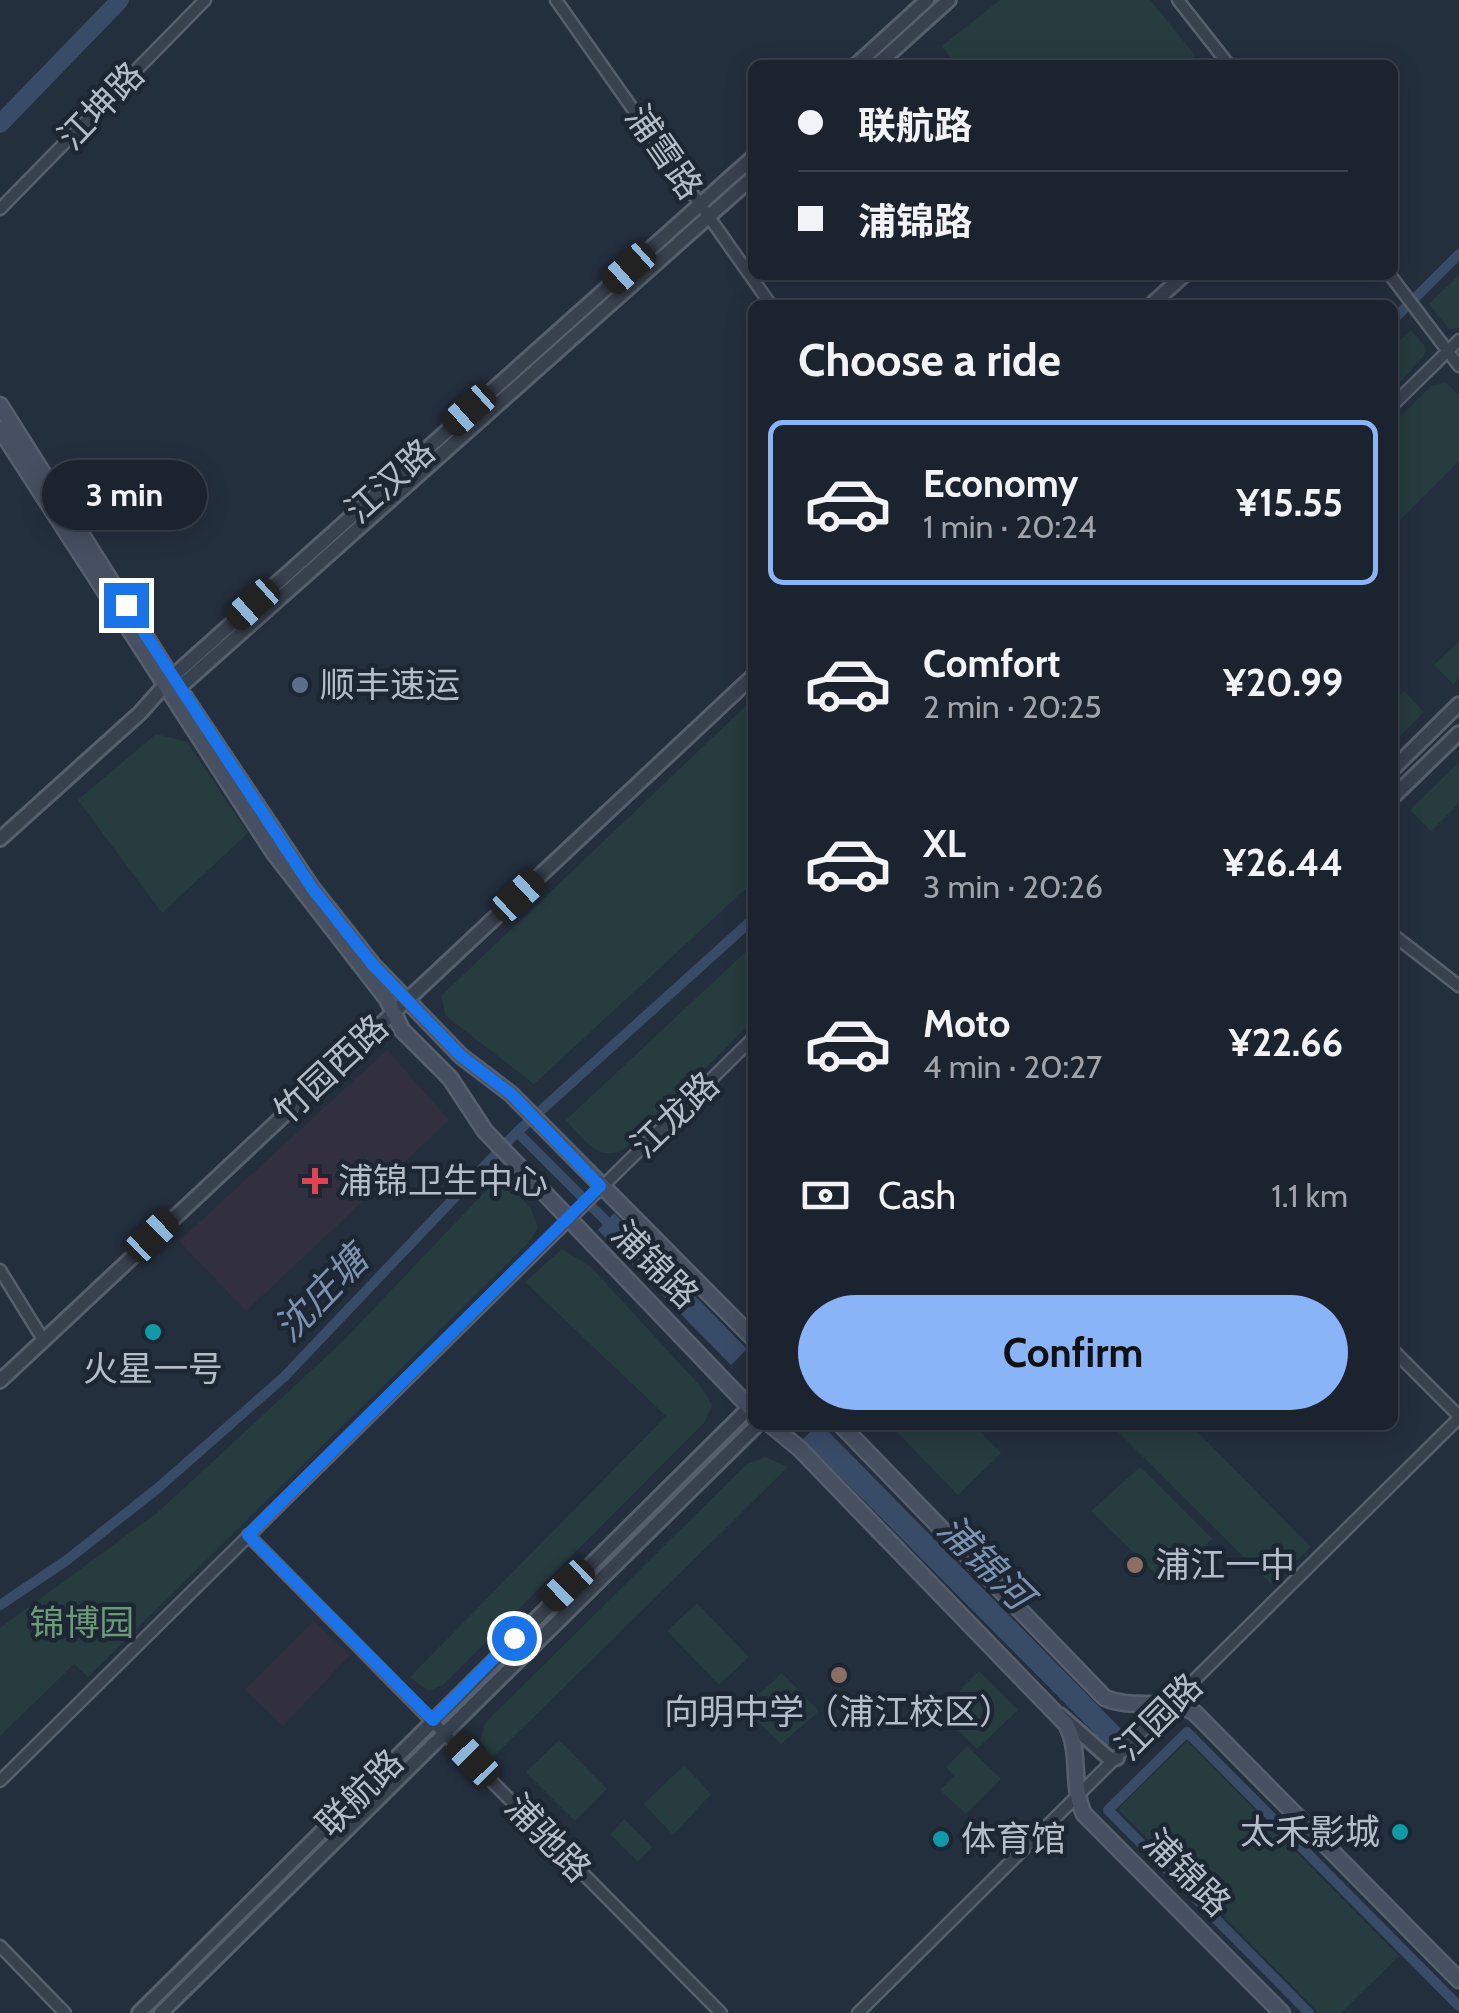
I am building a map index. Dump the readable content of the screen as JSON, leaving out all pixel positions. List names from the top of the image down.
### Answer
{
  "streets": {
    "main road": ["浦锦路"],
    "street": [
      "江坤路",
      "浦雪路",
      "江汉路",
      "竹园西路",
      "江龙路",
      "江园路",
      "联航路",
      "浦驰路"
    ]
  },
  "crossings": [
    ["浦雪路", "江汉路"],
    ["江汉路", "浦锦路"],
    ["竹园西路", "浦锦路"],
    ["江龙路", "浦锦路"],
    ["江龙路", "浦驰路"],
    ["浦锦路", "江园路"],
    ["联航路", "浦驰路"]
  ],
  "water": ["沈庄塘", "浦锦河"],
  "parks": ["锦博园"],
  "places": {
    "other": [
      "顺丰速运",
      "火星一号",
      "浦江一中",
      "向明中学（浦江校区）",
      "太禾影城",
      "体育馆"
    ],
    "health": ["浦锦卫生中心"]
  },
  "page": {
    "banner": ["联航路", "浦锦路"],
    "heading": "Choose a ride",
    "list": [
      {
        "name": "Economy",
        "note": "1 min · 20:24",
        "value": "¥15.55"
      },
      {
        "name": "Comfort",
        "note": "2 min · 20:25",
        "value": "¥20.99"
      },
      {
        "name": "XL",
        "note": "3 min · 20:26",
        "value": "¥26.44"
      },
      {
        "name": "Moto",
        "note": "4 min · 20:27",
        "value": "¥22.66"
      }
    ],
    "bubble": "3 min",
    "pay": ["Cash", "1.1 km"],
    "buttons": "Confirm"
  }
}
